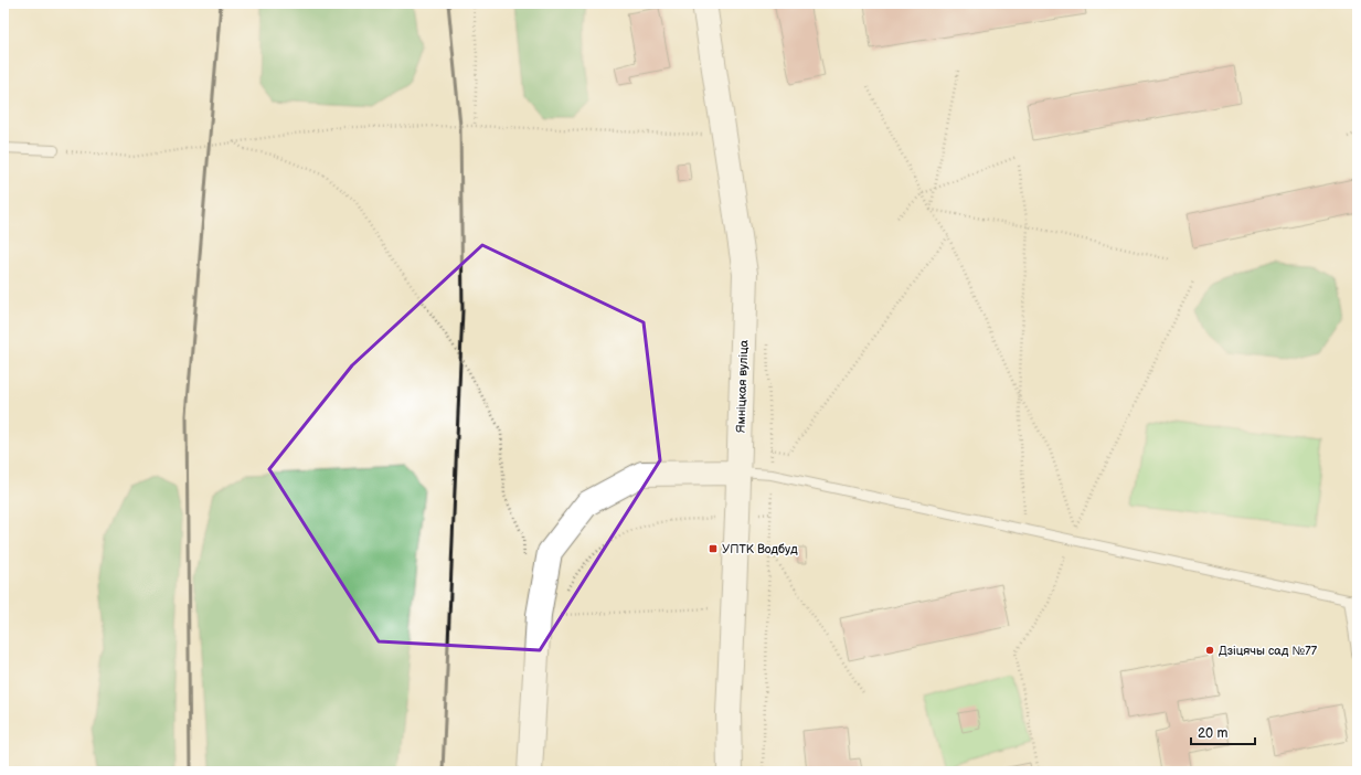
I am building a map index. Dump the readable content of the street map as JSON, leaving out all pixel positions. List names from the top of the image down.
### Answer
{
  "streets": {
    "main road": ["Ямніцкая вуліца"]
  },
  "places": {
    "transit": ["УПТК Водбуд"],
    "other": ["Дзіцячы сад №77"]
  },
  "scale_bar": "20 m"
}
